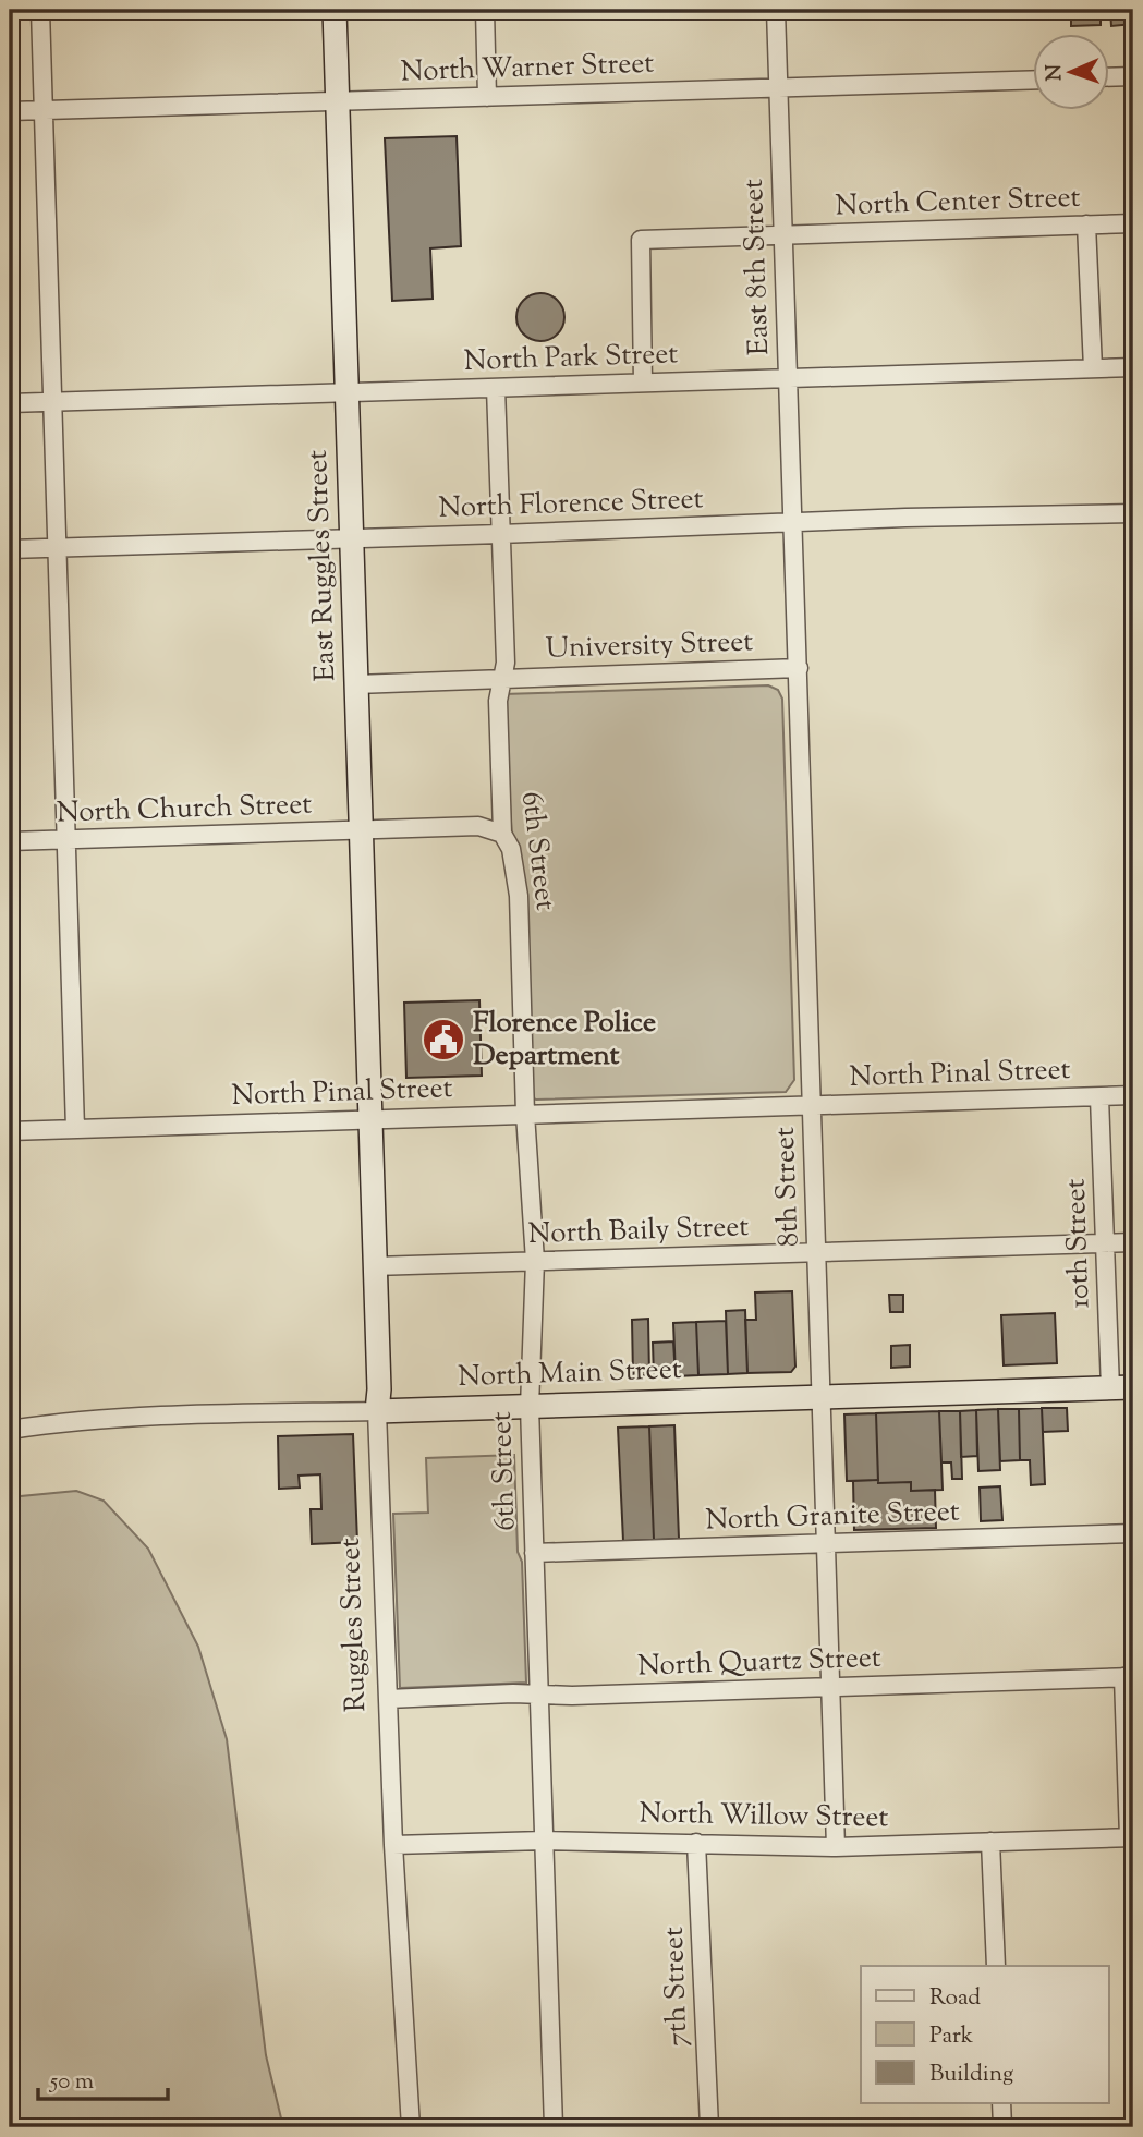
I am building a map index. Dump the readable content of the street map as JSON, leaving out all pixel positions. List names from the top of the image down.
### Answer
{
  "streets": {
    "street": [
      "North Warner Street",
      "North Center Street",
      "East 8th Street",
      "North Park Street",
      "North Florence Street",
      "East Ruggles Street",
      "University Street",
      "North Church Street",
      "6th Street",
      "North Pinal Street",
      "8th Street",
      "North Baily Street",
      "10th Street",
      "North Main Street",
      "North Granite Street",
      "Ruggles Street",
      "North Quartz Street",
      "North Willow Street",
      "7th Street"
    ]
  },
  "crossings": [
    ["North Warner Street", "East 8th Street"],
    ["North Warner Street", "East Ruggles Street"],
    ["North Center Street", "East 8th Street"],
    ["North Center Street", "North Park Street"],
    ["East 8th Street", "North Park Street"],
    ["East 8th Street", "North Florence Street"],
    ["East 8th Street", "8th Street"],
    ["North Park Street", "East Ruggles Street"],
    ["North Park Street", "6th Street"],
    ["North Florence Street", "East Ruggles Street"],
    ["North Florence Street", "6th Street"],
    ["North Florence Street", "8th Street"],
    ["East Ruggles Street", "University Street"],
    ["East Ruggles Street", "North Church Street"],
    ["East Ruggles Street", "North Pinal Street"],
    ["East Ruggles Street", "Ruggles Street"],
    ["University Street", "6th Street"],
    ["University Street", "8th Street"],
    ["North Church Street", "6th Street"],
    ["6th Street", "North Pinal Street"],
    ["6th Street", "North Baily Street"],
    ["6th Street", "North Main Street"],
    ["6th Street", "North Granite Street"],
    ["6th Street", "North Quartz Street"],
    ["6th Street", "North Willow Street"],
    ["North Pinal Street", "8th Street"],
    ["North Pinal Street", "10th Street"],
    ["North Pinal Street", "Ruggles Street"],
    ["8th Street", "North Baily Street"],
    ["8th Street", "North Main Street"],
    ["8th Street", "North Granite Street"],
    ["8th Street", "North Quartz Street"],
    ["8th Street", "North Willow Street"],
    ["North Baily Street", "10th Street"],
    ["North Baily Street", "Ruggles Street"],
    ["10th Street", "North Main Street"],
    ["North Main Street", "Ruggles Street"],
    ["Ruggles Street", "North Quartz Street"],
    ["Ruggles Street", "North Willow Street"],
    ["North Willow Street", "7th Street"]
  ],
  "places": {
    "public building": ["Florence Police Department"]
  },
  "legend": ["Road", "Park", "Building"],
  "scale_bar": "50 m",
  "north": "left"
}
